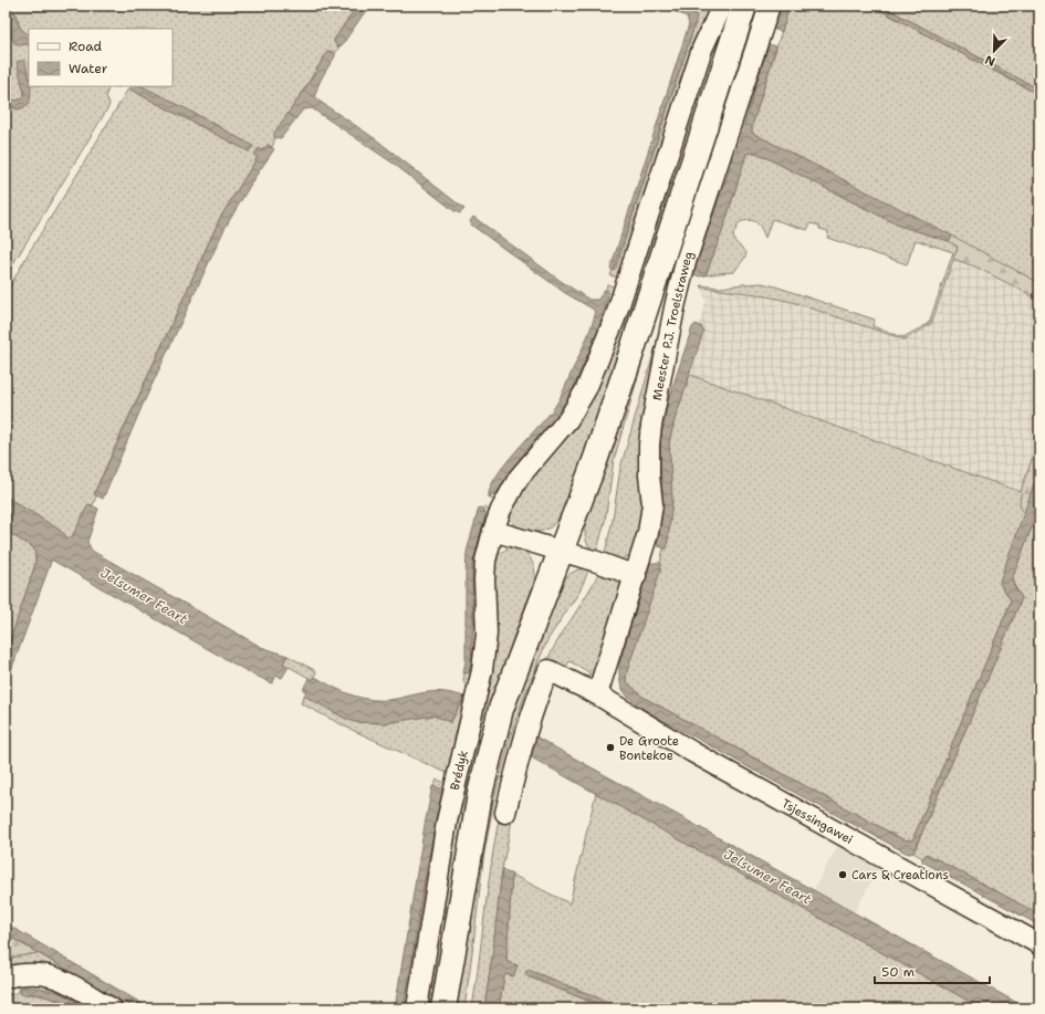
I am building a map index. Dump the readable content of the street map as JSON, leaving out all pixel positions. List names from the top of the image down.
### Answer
{
  "streets": {
    "main road": ["Meester P.J. Troelstraweg"],
    "street": ["Brédyk", "Tsjessingawei"]
  },
  "water": ["Jelsumer Feart"],
  "places": ["De Groote Bontekoe", "Cars & Creations"],
  "legend": ["Road", "Water"],
  "scale_bar": "50 m",
  "north": "bottom left"
}
